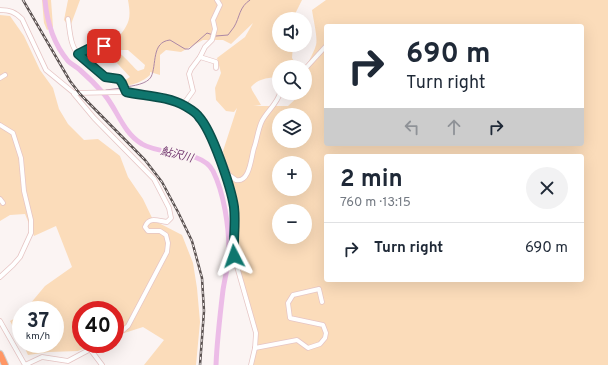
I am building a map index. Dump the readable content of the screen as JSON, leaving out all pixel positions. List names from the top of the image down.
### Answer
{
  "water": ["鮎沢川"],
  "page": {
    "map_buttons": ["+", "−"],
    "turn": ["690 m", "Turn right"],
    "heading": ["2 min", "760 m · 13:15"],
    "list": [
      {
        "name": "Turn right",
        "value": "690 m"
      }
    ],
    "speed": "37 km/h",
    "limit": "40"
  }
}
